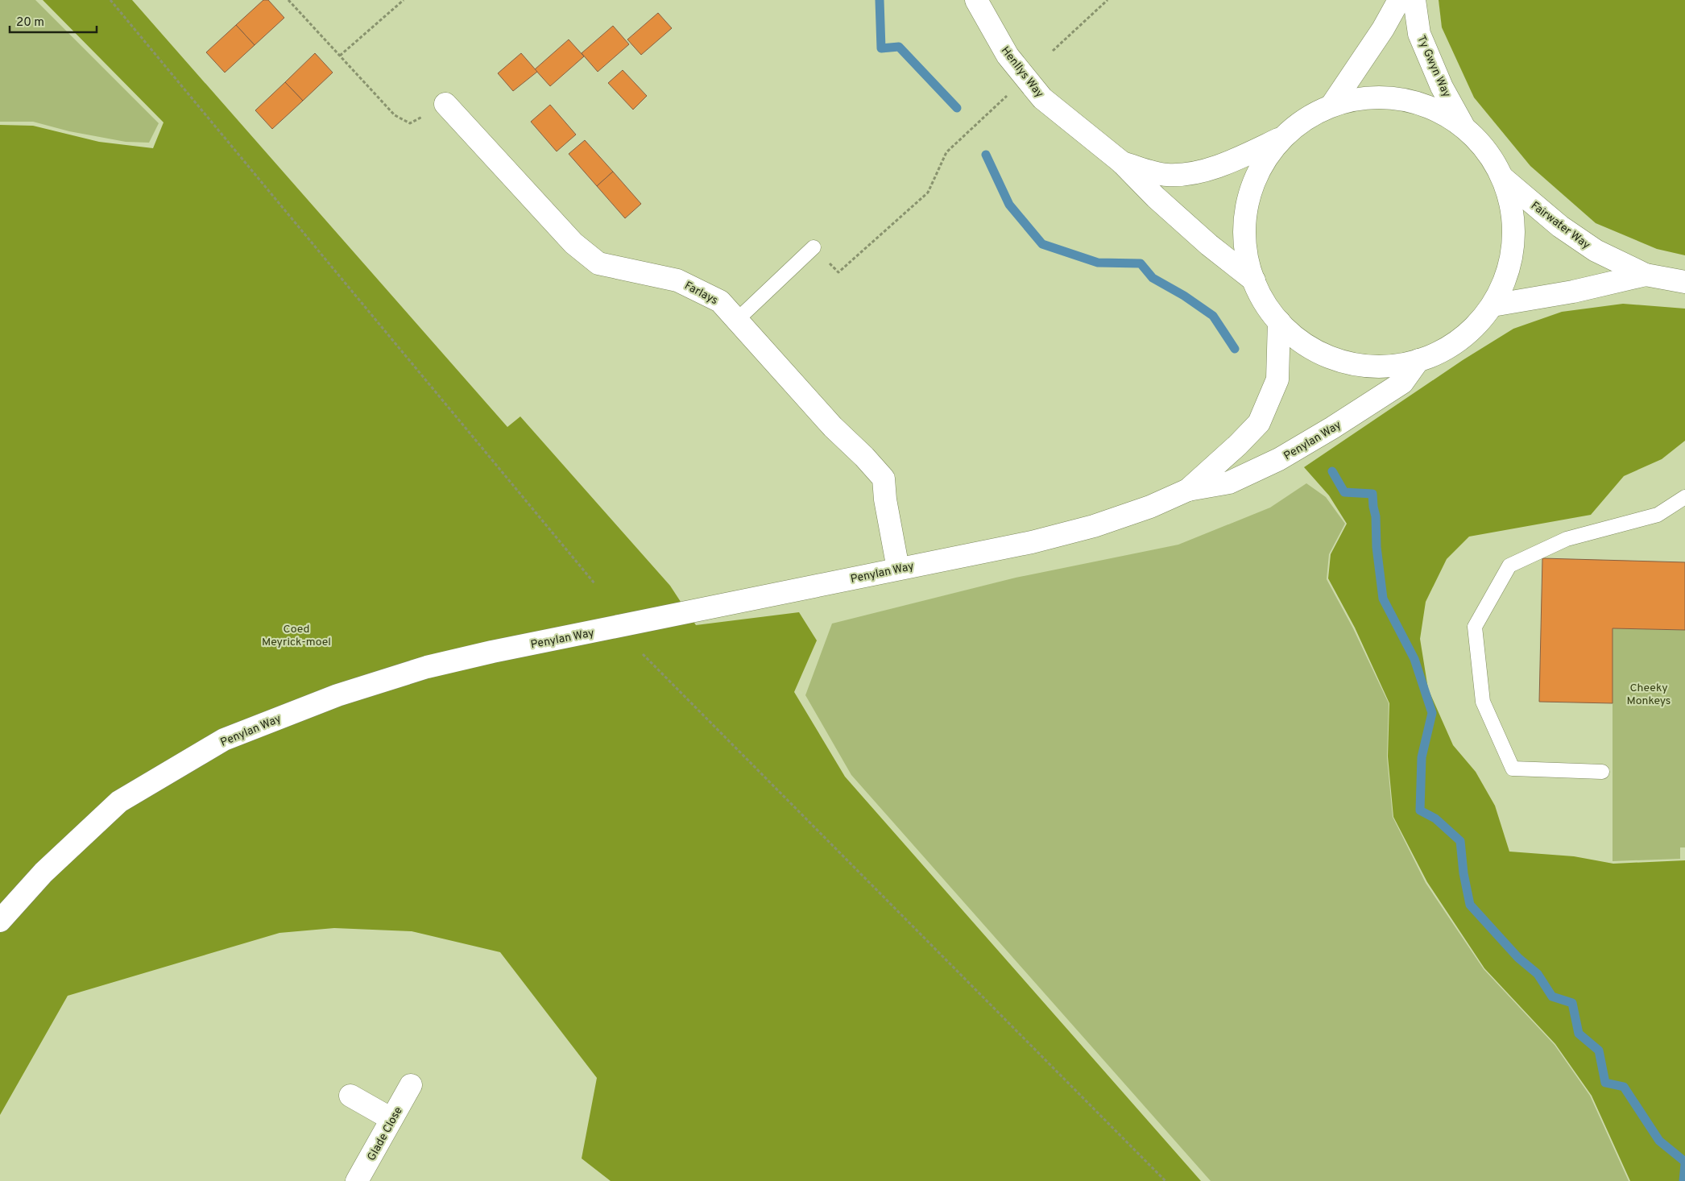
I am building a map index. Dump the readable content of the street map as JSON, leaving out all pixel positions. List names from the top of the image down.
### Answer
{
  "streets": {
    "street": [
      "Ty Gwyn Way",
      "Henllys Way",
      "Fairwater Way",
      "Farlays",
      "Penylan Way",
      "Glade Close"
    ]
  },
  "crossings": [
    ["Farlays", "Penylan Way"]
  ],
  "parks": ["Coed Meyrick-moel", "Cheeky Monkeys"],
  "scale_bar": "20 m"
}
